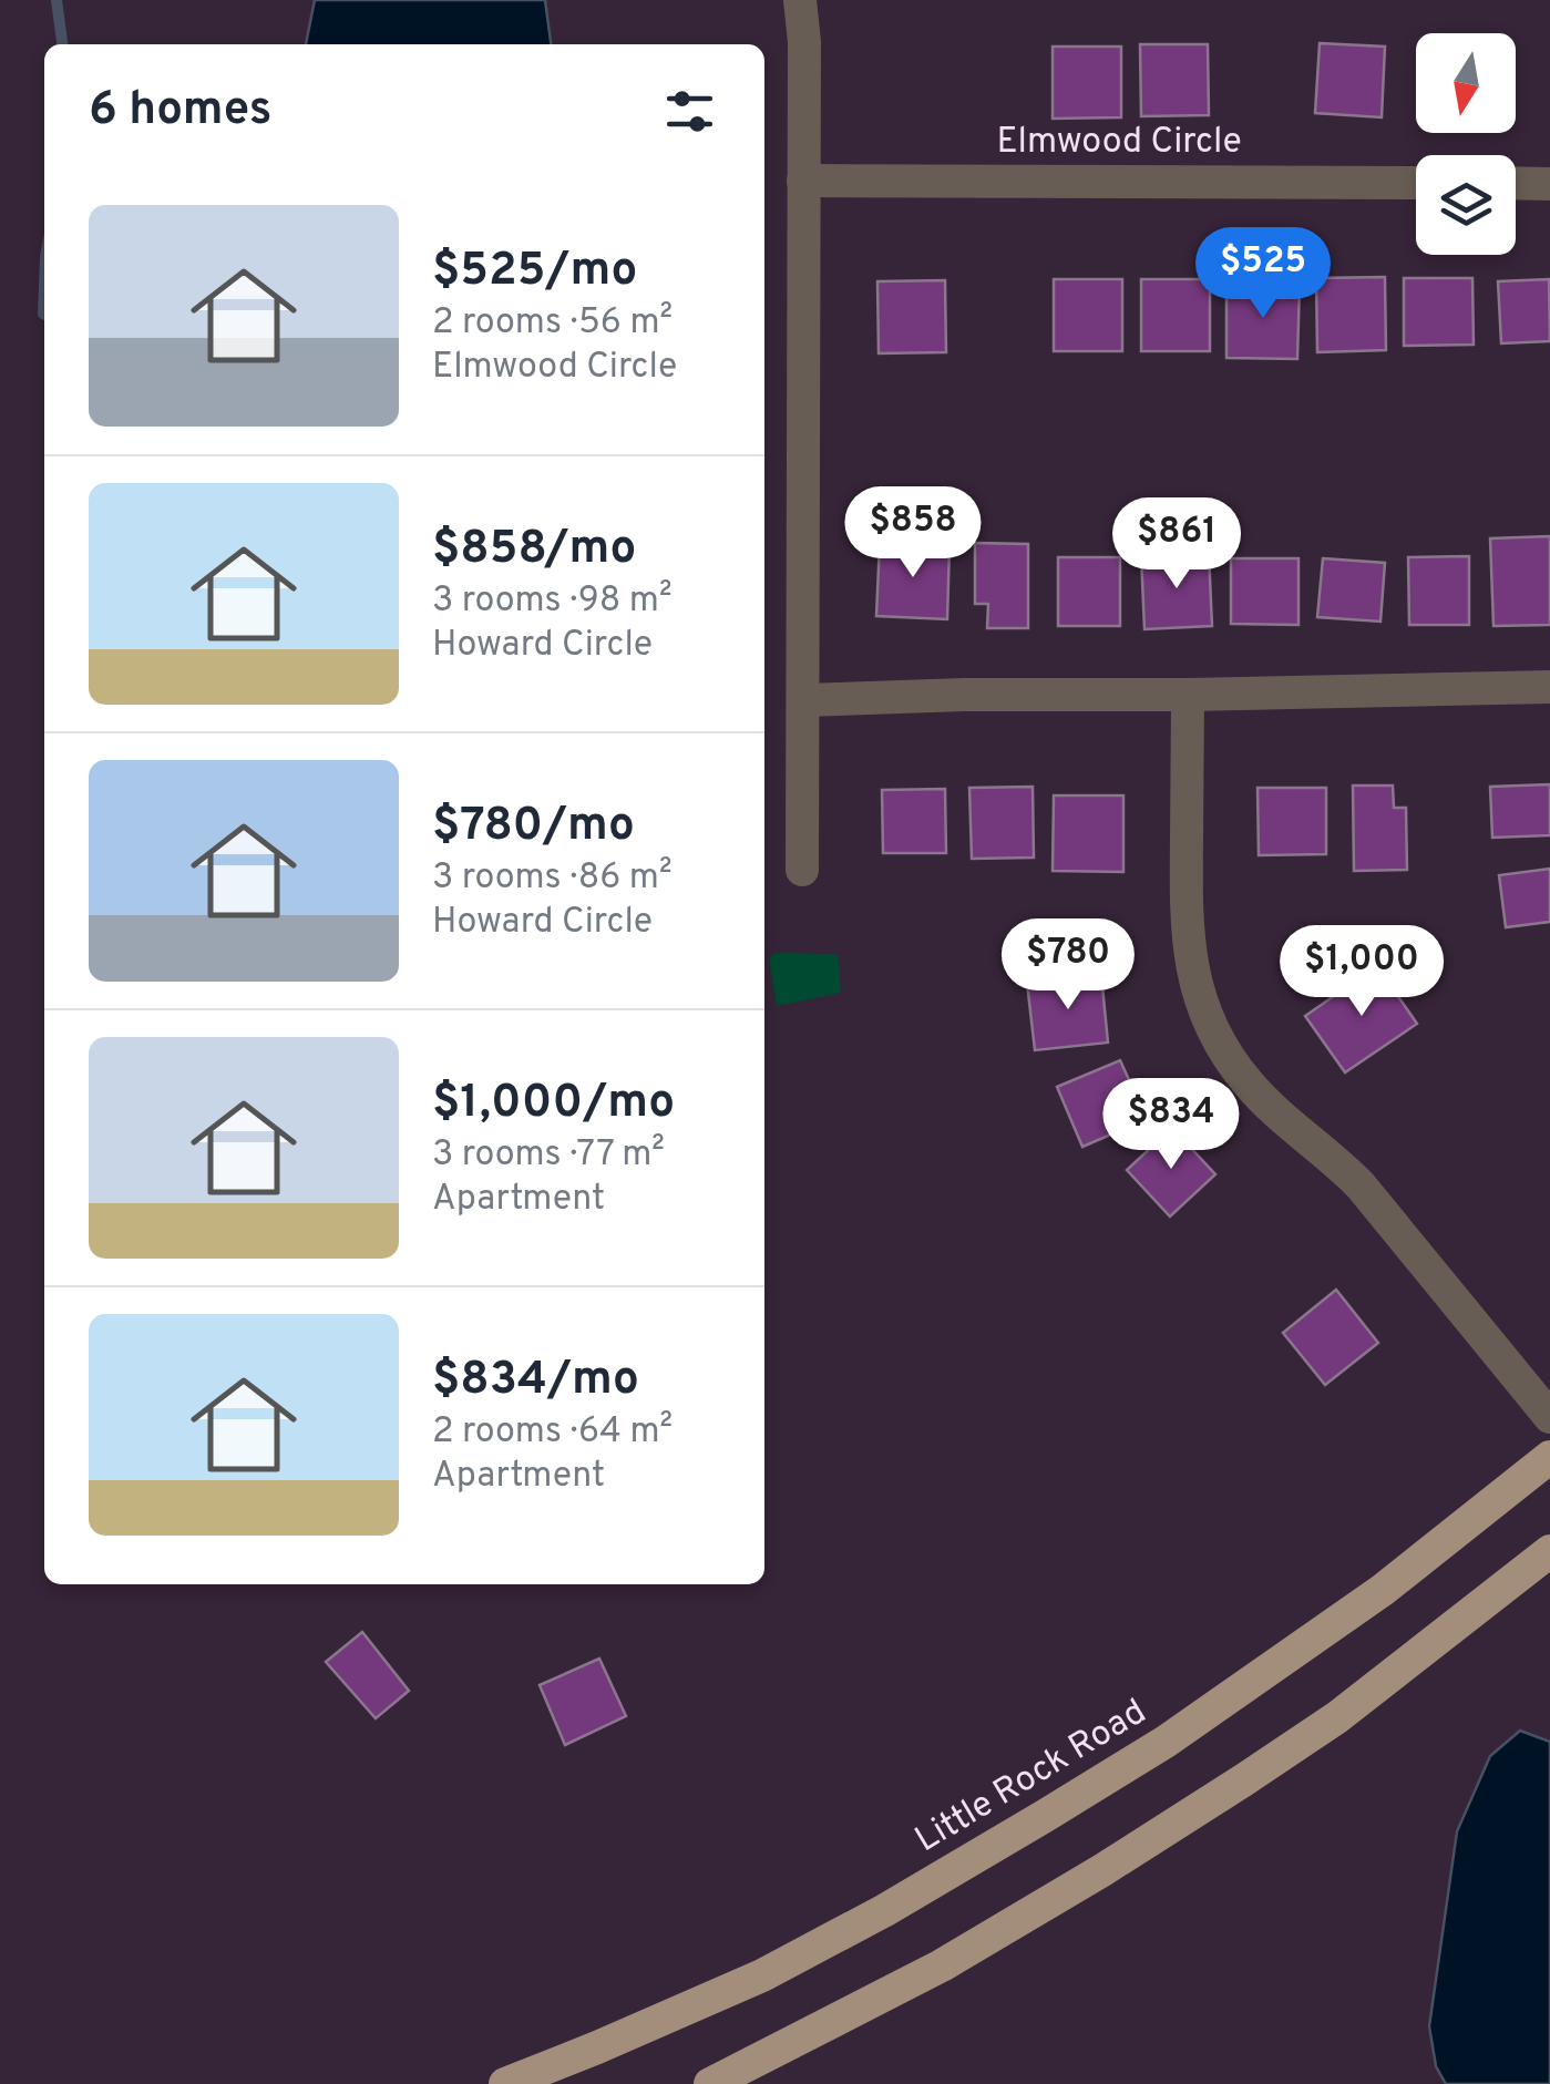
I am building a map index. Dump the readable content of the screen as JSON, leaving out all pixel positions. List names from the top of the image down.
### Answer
{
  "streets": {
    "main road": ["Little Rock Road"],
    "street": ["Elmwood Circle"]
  },
  "north": "bottom",
  "page": {
    "heading": "6 homes",
    "list": [
      {
        "name": "$525/mo",
        "note": "2 rooms · 56 m² · Elmwood Circle"
      },
      {
        "name": "$858/mo",
        "note": "3 rooms · 98 m² · Howard Circle"
      },
      {
        "name": "$780/mo",
        "note": "3 rooms · 86 m² · Howard Circle"
      },
      {
        "name": "$1,000/mo",
        "note": "3 rooms · 77 m² · Apartment"
      },
      {
        "name": "$834/mo",
        "note": "2 rooms · 64 m² · Apartment"
      }
    ],
    "price": [
      "$525",
      "$858",
      "$861",
      "$780",
      "$1,000",
      "$834"
    ]
  }
}
